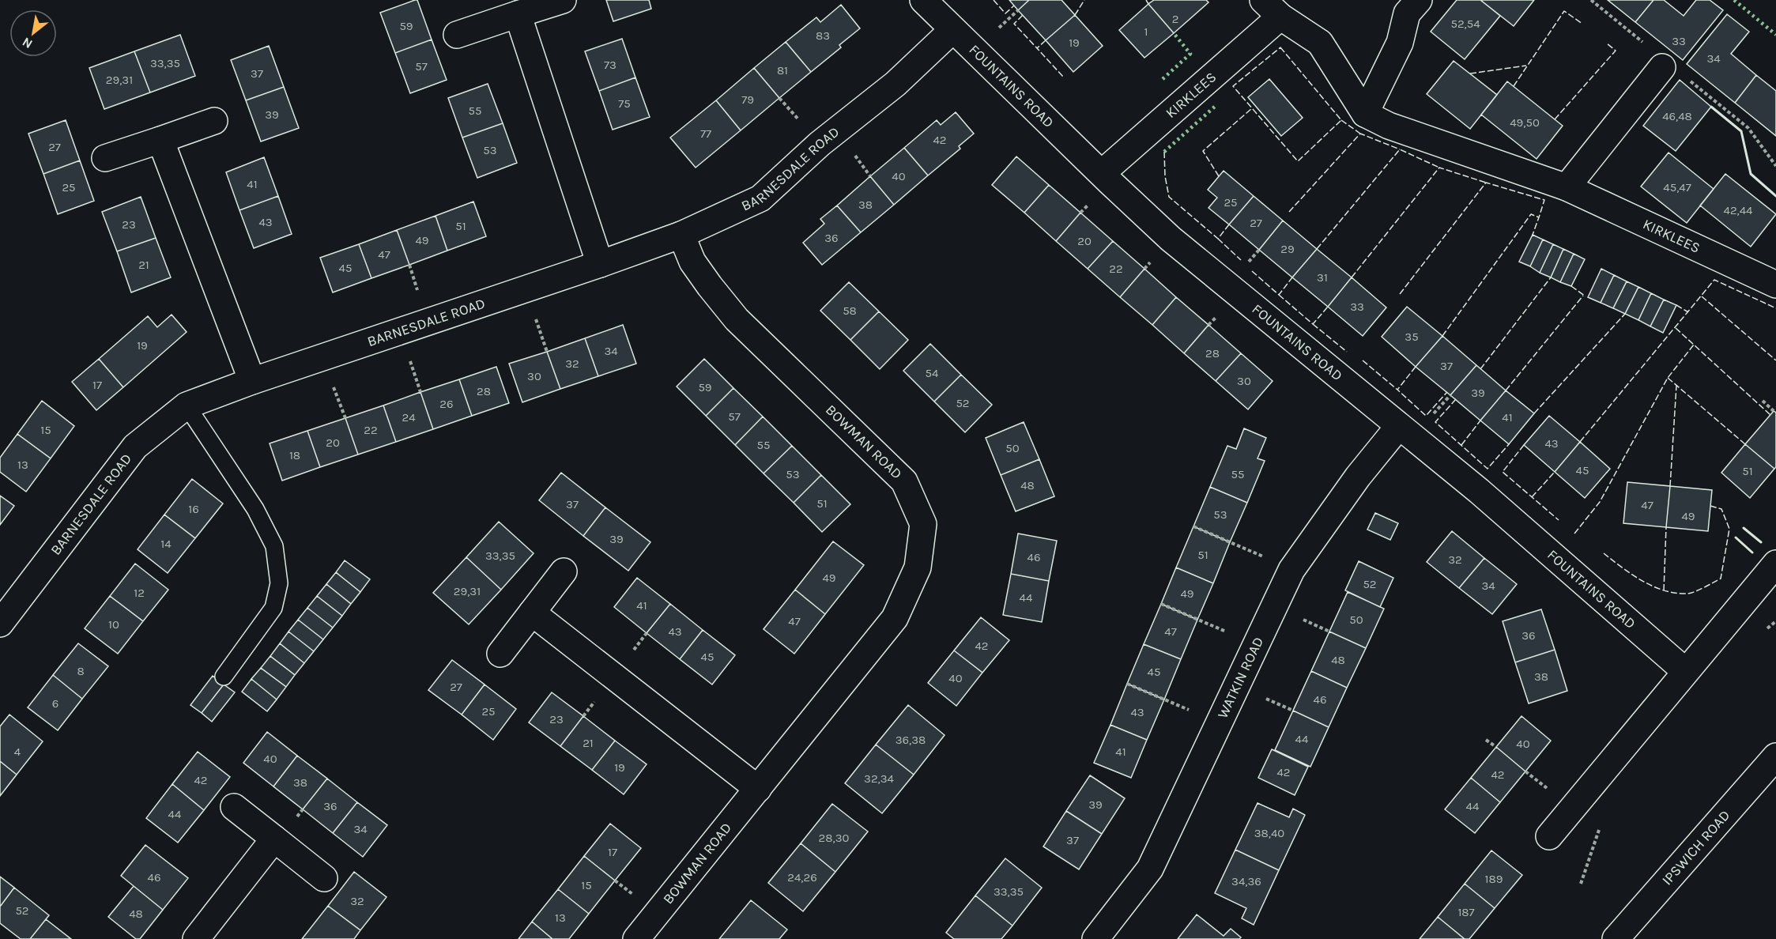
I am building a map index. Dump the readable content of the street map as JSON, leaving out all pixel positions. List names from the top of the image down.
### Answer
{
  "streets": {
    "main road": [
      "FOUNTAINS ROAD",
      "KIRKLEES",
      "BARNESDALE ROAD",
      "BOWMAN ROAD",
      "WATKIN ROAD",
      "IPSWICH ROAD"
    ]
  },
  "crossings": [
    ["FOUNTAINS ROAD", "KIRKLEES"],
    ["FOUNTAINS ROAD", "BARNESDALE ROAD"],
    ["FOUNTAINS ROAD", "WATKIN ROAD"],
    ["BARNESDALE ROAD", "BOWMAN ROAD"]
  ],
  "house_numbers": [
    "2",
    "52,54",
    "59",
    "1",
    "83",
    "33",
    "19",
    "34",
    "33,35",
    "73",
    "57",
    "81",
    "37",
    "29,31",
    "79",
    "75",
    "55",
    "39",
    "46,48",
    "49,50",
    "77",
    "42",
    "27",
    "53",
    "40",
    "41",
    "25",
    "45,47",
    "25",
    "38",
    "42,44",
    "43",
    "27",
    "23",
    "51",
    "36",
    "49",
    "20",
    "29",
    "47",
    "21",
    "45",
    "22",
    "31",
    "33",
    "58",
    "35",
    "19",
    "34",
    "28",
    "32",
    "37",
    "54",
    "30",
    "30",
    "17",
    "59",
    "28",
    "39",
    "52",
    "26",
    "57",
    "24",
    "41",
    "15",
    "22",
    "20",
    "43",
    "55",
    "50",
    "18",
    "13",
    "45",
    "51",
    "53",
    "55",
    "48",
    "51",
    "37",
    "47",
    "16",
    "53",
    "49",
    "39",
    "14",
    "51",
    "33,35",
    "46",
    "32",
    "49",
    "52",
    "34",
    "29,31",
    "12",
    "49",
    "44",
    "41",
    "50",
    "47",
    "10",
    "43",
    "47",
    "36",
    "42",
    "45",
    "48",
    "8",
    "45",
    "38",
    "40",
    "27",
    "46",
    "6",
    "25",
    "43",
    "23",
    "44",
    "36,38",
    "21",
    "40",
    "4",
    "41",
    "40",
    "19",
    "42",
    "42",
    "32,34",
    "42",
    "38",
    "39",
    "36",
    "44",
    "44",
    "34",
    "38,40",
    "28,30",
    "37",
    "17",
    "46",
    "24,26",
    "189",
    "34,36",
    "15",
    "33,35",
    "32",
    "52",
    "187",
    "48",
    "13"
  ],
  "north": "bottom left"
}
